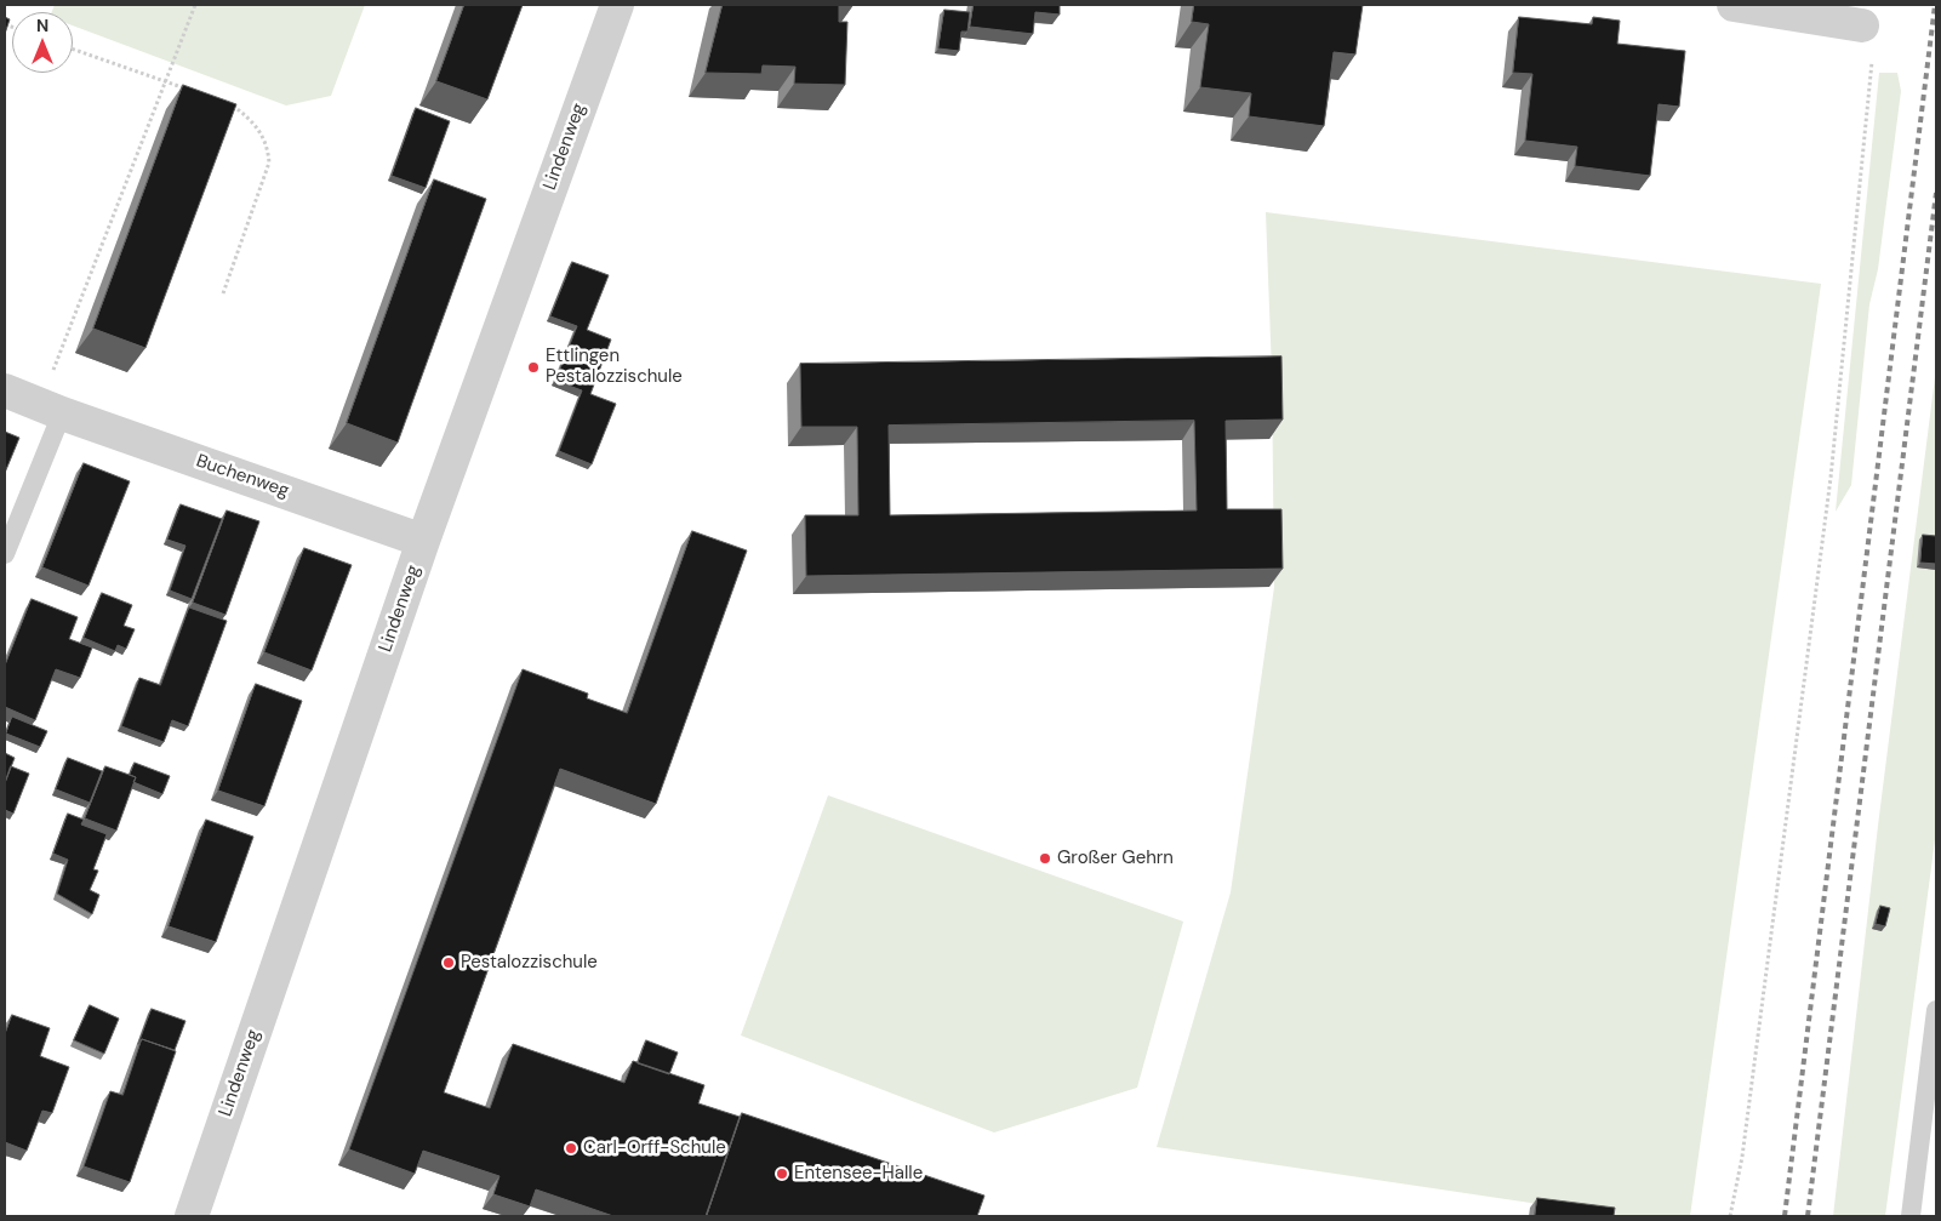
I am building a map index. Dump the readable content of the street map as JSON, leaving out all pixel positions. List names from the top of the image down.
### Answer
{
  "streets": {
    "street": ["Lindenweg", "Buchenweg"]
  },
  "crossings": [
    ["Lindenweg", "Buchenweg"]
  ],
  "places": [
    "Ettlingen Pestalozzischule",
    "Großer Gehrn",
    "Pestalozzischule",
    "Carl-Orff-Schule",
    "Entensee-Halle"
  ],
  "north": "top"
}
